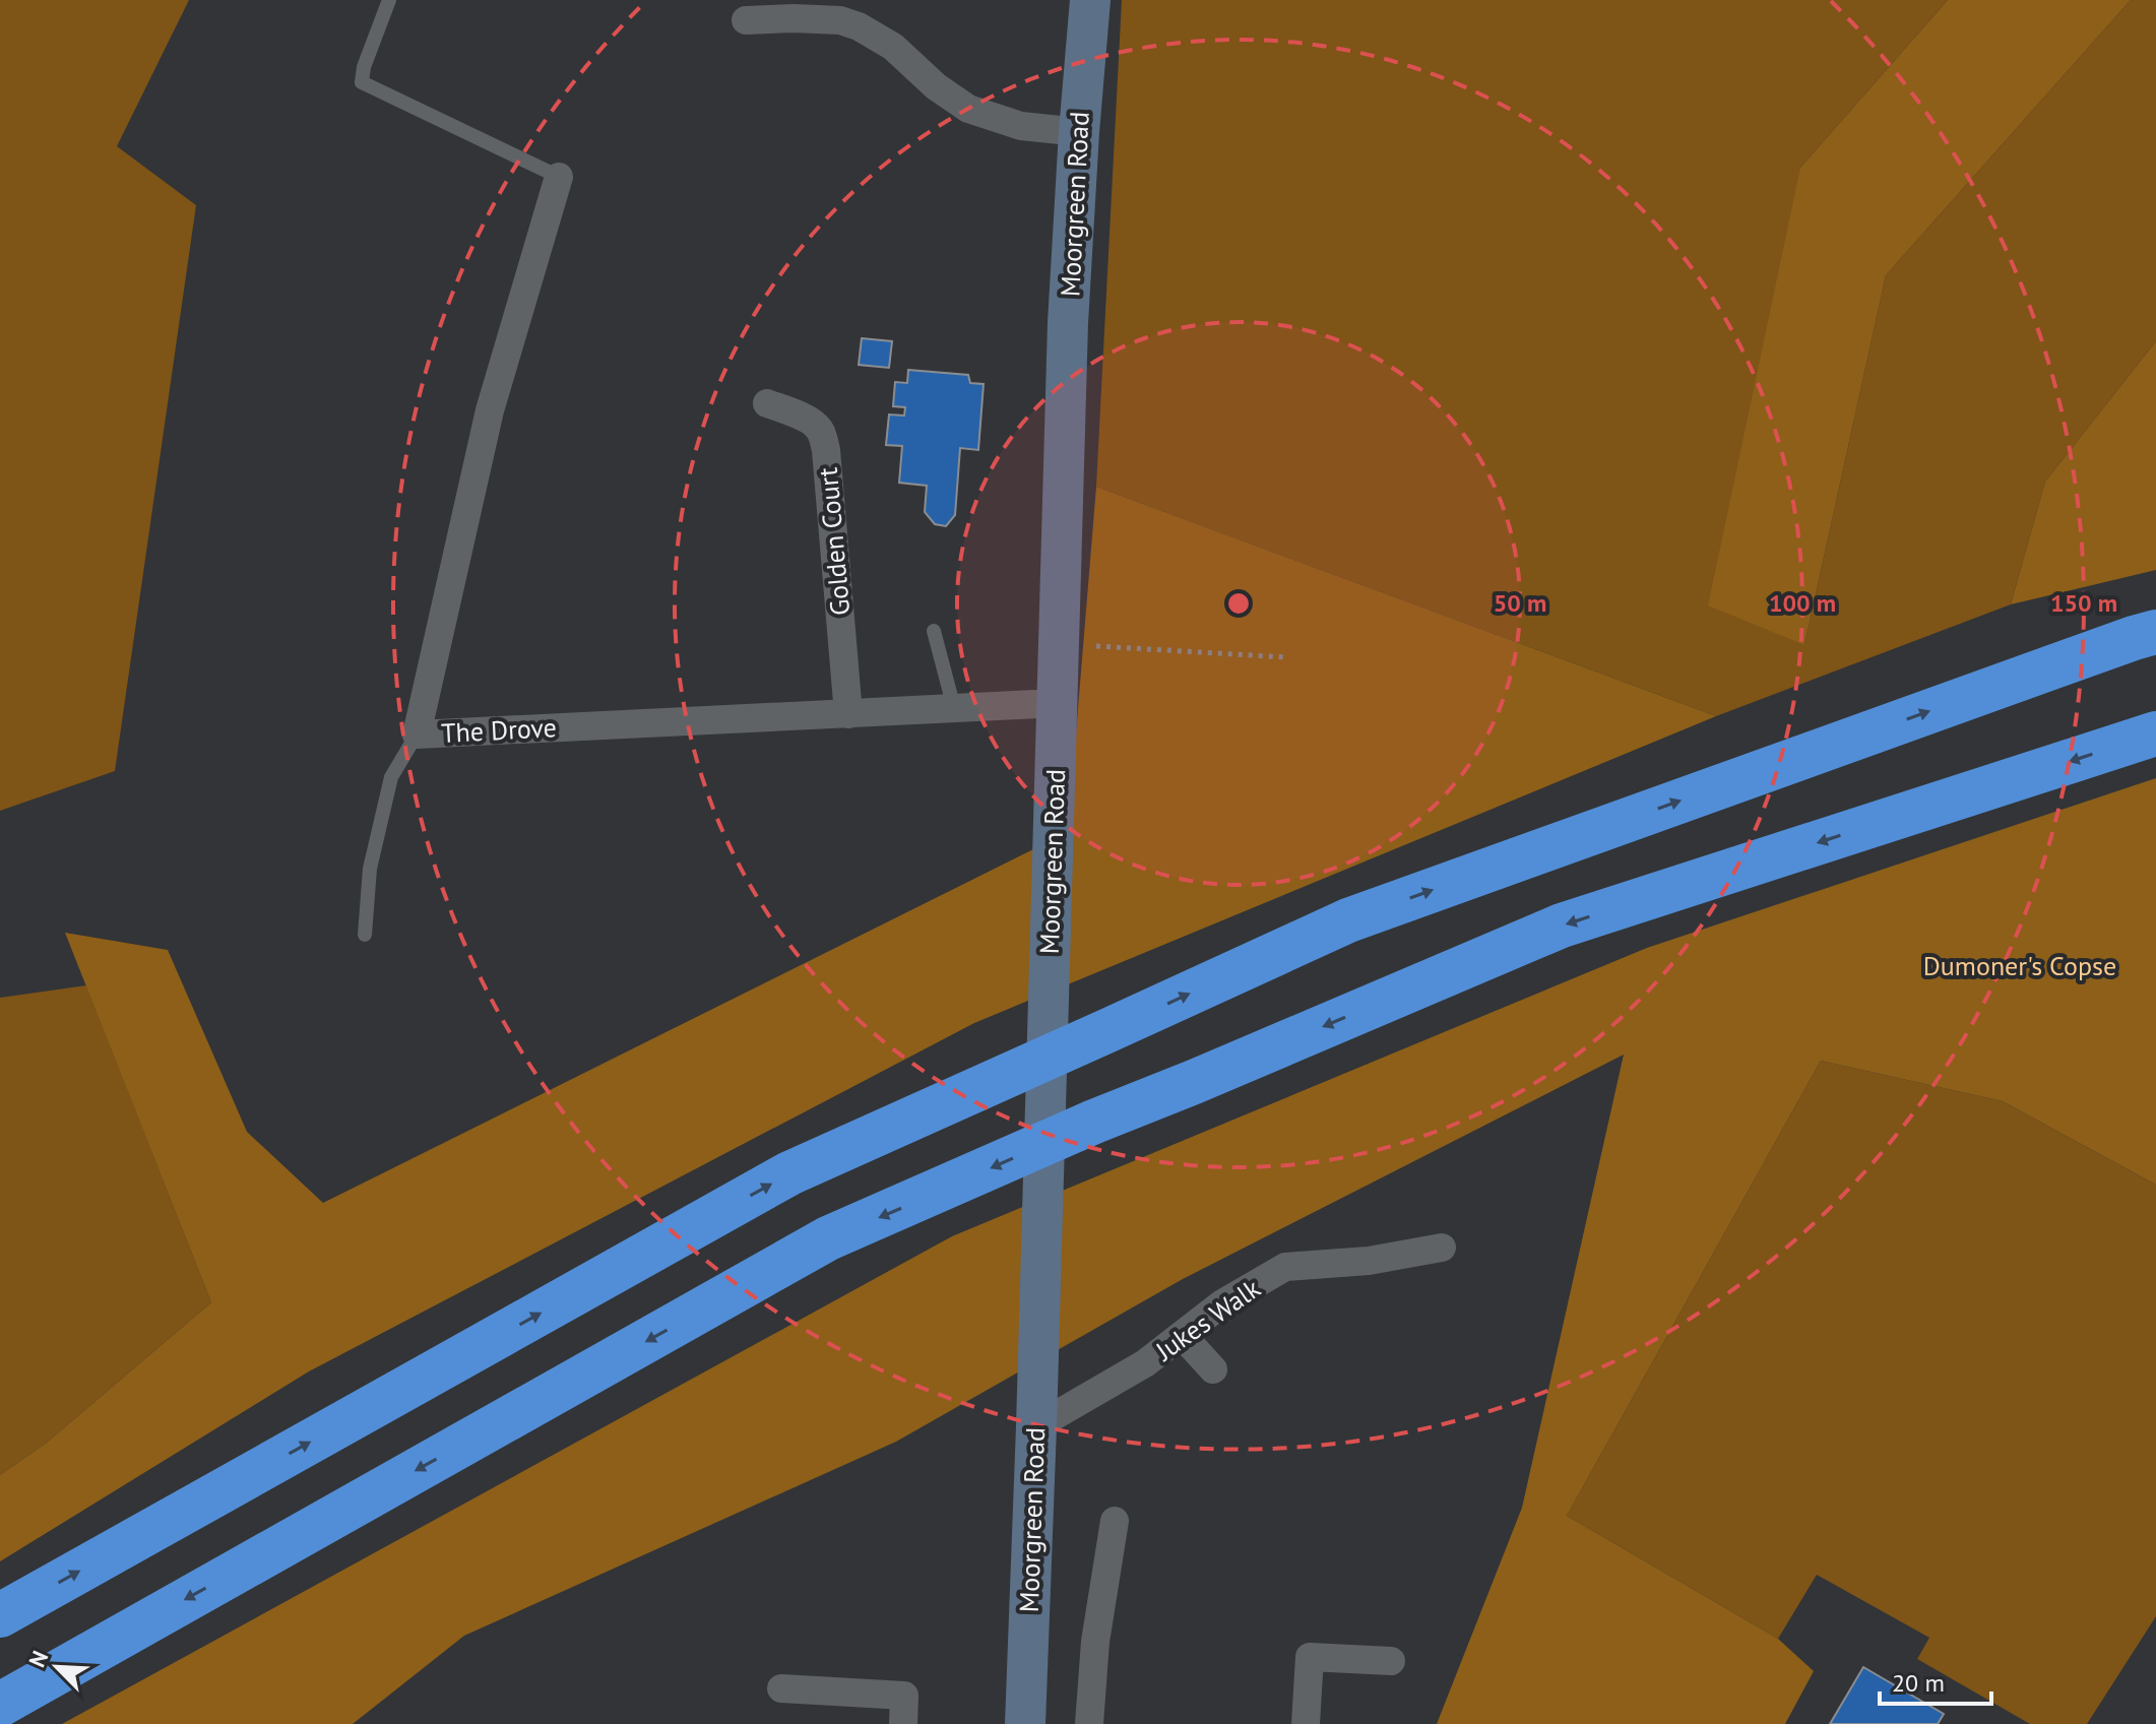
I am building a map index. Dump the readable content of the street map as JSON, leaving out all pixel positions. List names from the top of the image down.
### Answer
{
  "streets": {
    "street": [
      "Moorgreen Road",
      "Golden Court",
      "The Drove",
      "Jukes Walk"
    ]
  },
  "crossings": [
    ["Moorgreen Road", "The Drove"],
    ["Moorgreen Road", "Jukes Walk"],
    ["Golden Court", "The Drove"]
  ],
  "parks": ["Dumoner's Copse"],
  "scale_bar": "20 m",
  "north": "top left",
  "rings": ["50 m", "100 m", "150 m"]
}
